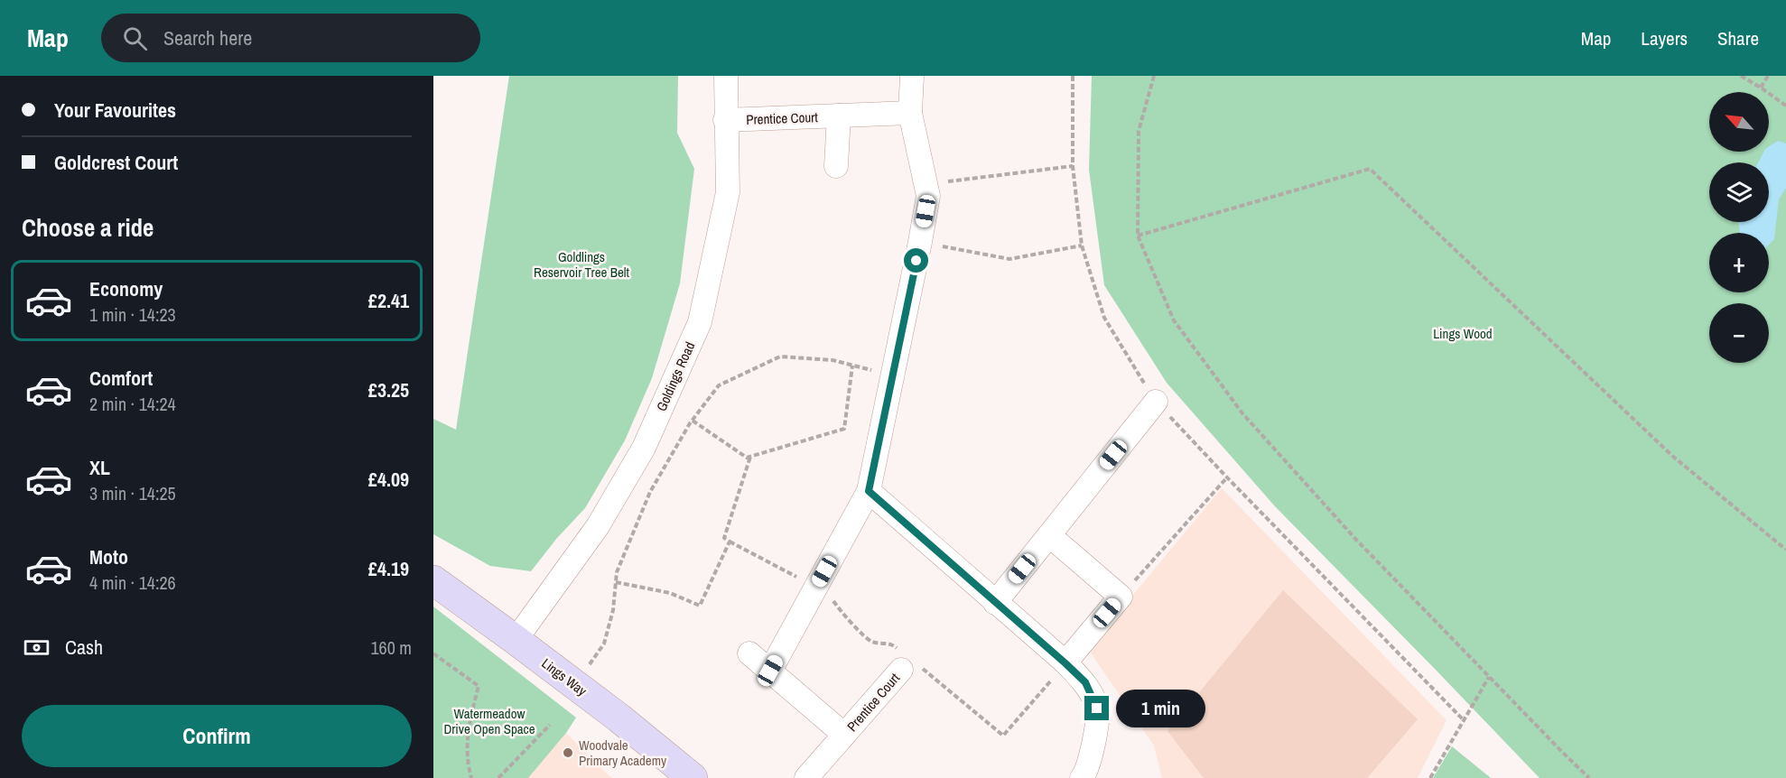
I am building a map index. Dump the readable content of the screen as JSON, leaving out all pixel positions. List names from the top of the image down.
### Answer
{
  "streets": {
    "street": ["Prentice Court", "Goldings Road", "Lings Way"]
  },
  "crossings": [
    ["Prentice Court", "Goldings Road"],
    ["Goldings Road", "Lings Way"]
  ],
  "parks": ["Goldlings Reservoir Tree Belt", "Lings Wood", "Watermeadow Drive Open Space"],
  "places": ["Woodvale Primary Academy"],
  "north": "top left",
  "page": {
    "header": "Map",
    "search": "Search here",
    "nav": ["Map", "Layers", "Share"],
    "banner": ["Your Favourites", "Goldcrest Court"],
    "map_buttons": ["+", "−"],
    "heading": "Choose a ride",
    "list": [
      {
        "name": "Economy",
        "note": "1 min · 14:23",
        "value": "£2.41"
      },
      {
        "name": "Comfort",
        "note": "2 min · 14:24",
        "value": "£3.25"
      },
      {
        "name": "XL",
        "note": "3 min · 14:25",
        "value": "£4.09"
      },
      {
        "name": "Moto",
        "note": "4 min · 14:26",
        "value": "£4.19"
      }
    ],
    "pay": ["Cash", "160 m"],
    "bubble": "1 min",
    "buttons": "Confirm"
  }
}
